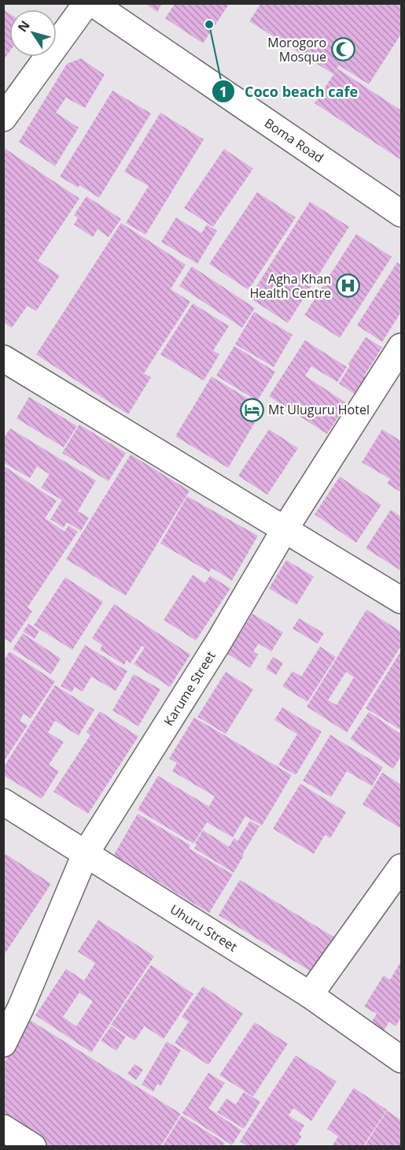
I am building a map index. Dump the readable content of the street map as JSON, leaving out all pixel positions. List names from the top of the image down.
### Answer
{
  "streets": {
    "street": ["Boma Road", "Karume Street", "Uhuru Street"]
  },
  "crossings": [
    ["Karume Street", "Uhuru Street"]
  ],
  "places": {
    "other": ["Coco beach cafe"],
    "mosque": ["Morogoro Mosque"],
    "hospital": ["Agha Khan Health Centre"],
    "hotel": ["Mt Uluguru Hotel"]
  },
  "north": "top left"
}
